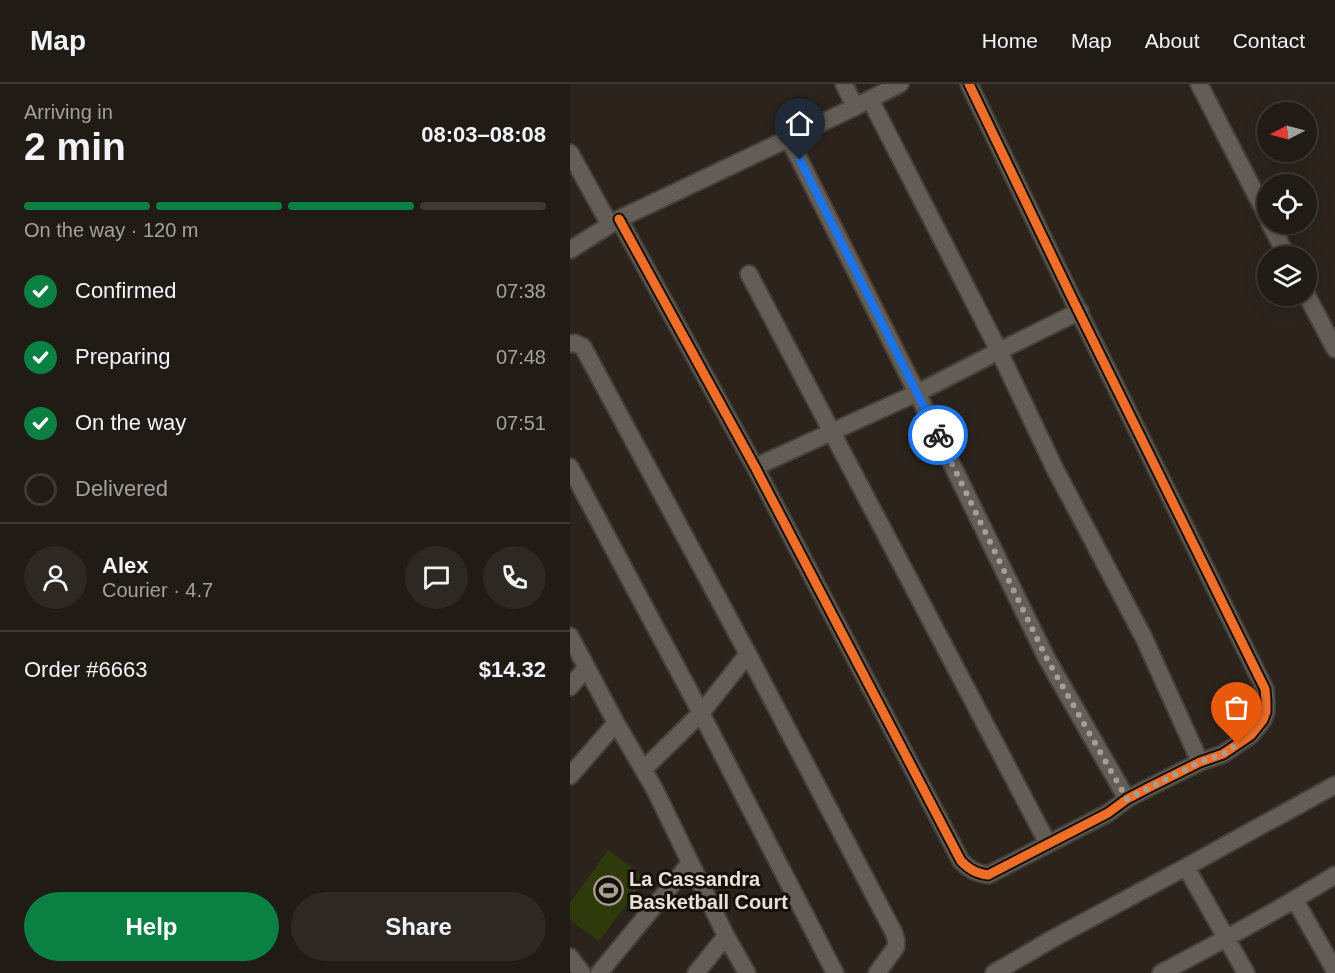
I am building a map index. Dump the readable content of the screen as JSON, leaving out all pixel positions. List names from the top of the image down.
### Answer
{
  "places": {
    "sports": ["La Cassandra Basketball Court"]
  },
  "north": "left",
  "page": {
    "header": "Map",
    "nav": [
      "Home",
      "Map",
      "About",
      "Contact"
    ],
    "heading": ["2 min", "Arriving in", "08:03–08:08"],
    "panel": [
      "Alex",
      "Courier · 4.7",
      "Order #6663",
      "$14.32"
    ],
    "bar": "On the way · 120 m",
    "list": [
      ["Confirmed", "07:38"],
      ["Preparing", "07:48"],
      ["On the way", "07:51"],
      "Delivered"
    ],
    "buttons": ["Help", "Share"]
  }
}
